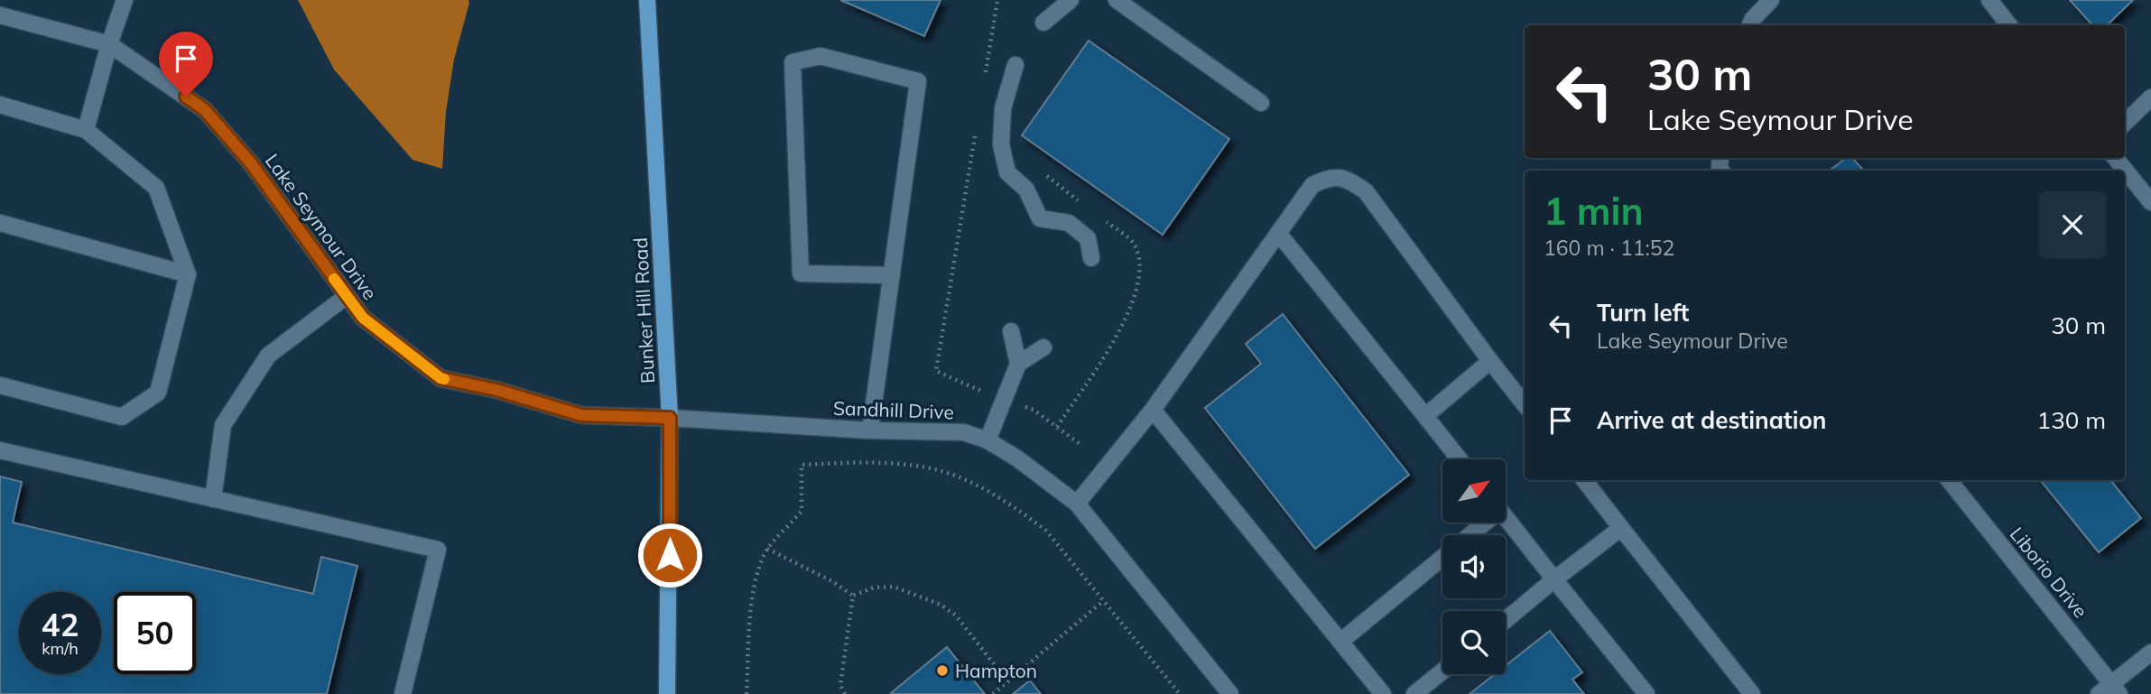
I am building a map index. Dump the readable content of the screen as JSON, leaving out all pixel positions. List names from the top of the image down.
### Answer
{
  "streets": {
    "main road": ["Bunker Hill Road"],
    "street": ["Lake Seymour Drive", "Sandhill Drive", "Liborio Drive"]
  },
  "crossings": [
    ["Lake Seymour Drive", "Bunker Hill Road"],
    ["Lake Seymour Drive", "Sandhill Drive"],
    ["Bunker Hill Road", "Sandhill Drive"]
  ],
  "places": ["Hampton"],
  "north": "top right",
  "page": {
    "turn": ["30 m", "Lake Seymour Drive"],
    "heading": ["1 min", "160 m · 11:52"],
    "list": [
      {
        "name": "Turn left",
        "note": "Lake Seymour Drive",
        "value": "30 m"
      },
      {
        "name": "Arrive at destination",
        "value": "130 m"
      }
    ],
    "speed": "42 km/h",
    "limit": "50"
  }
}
